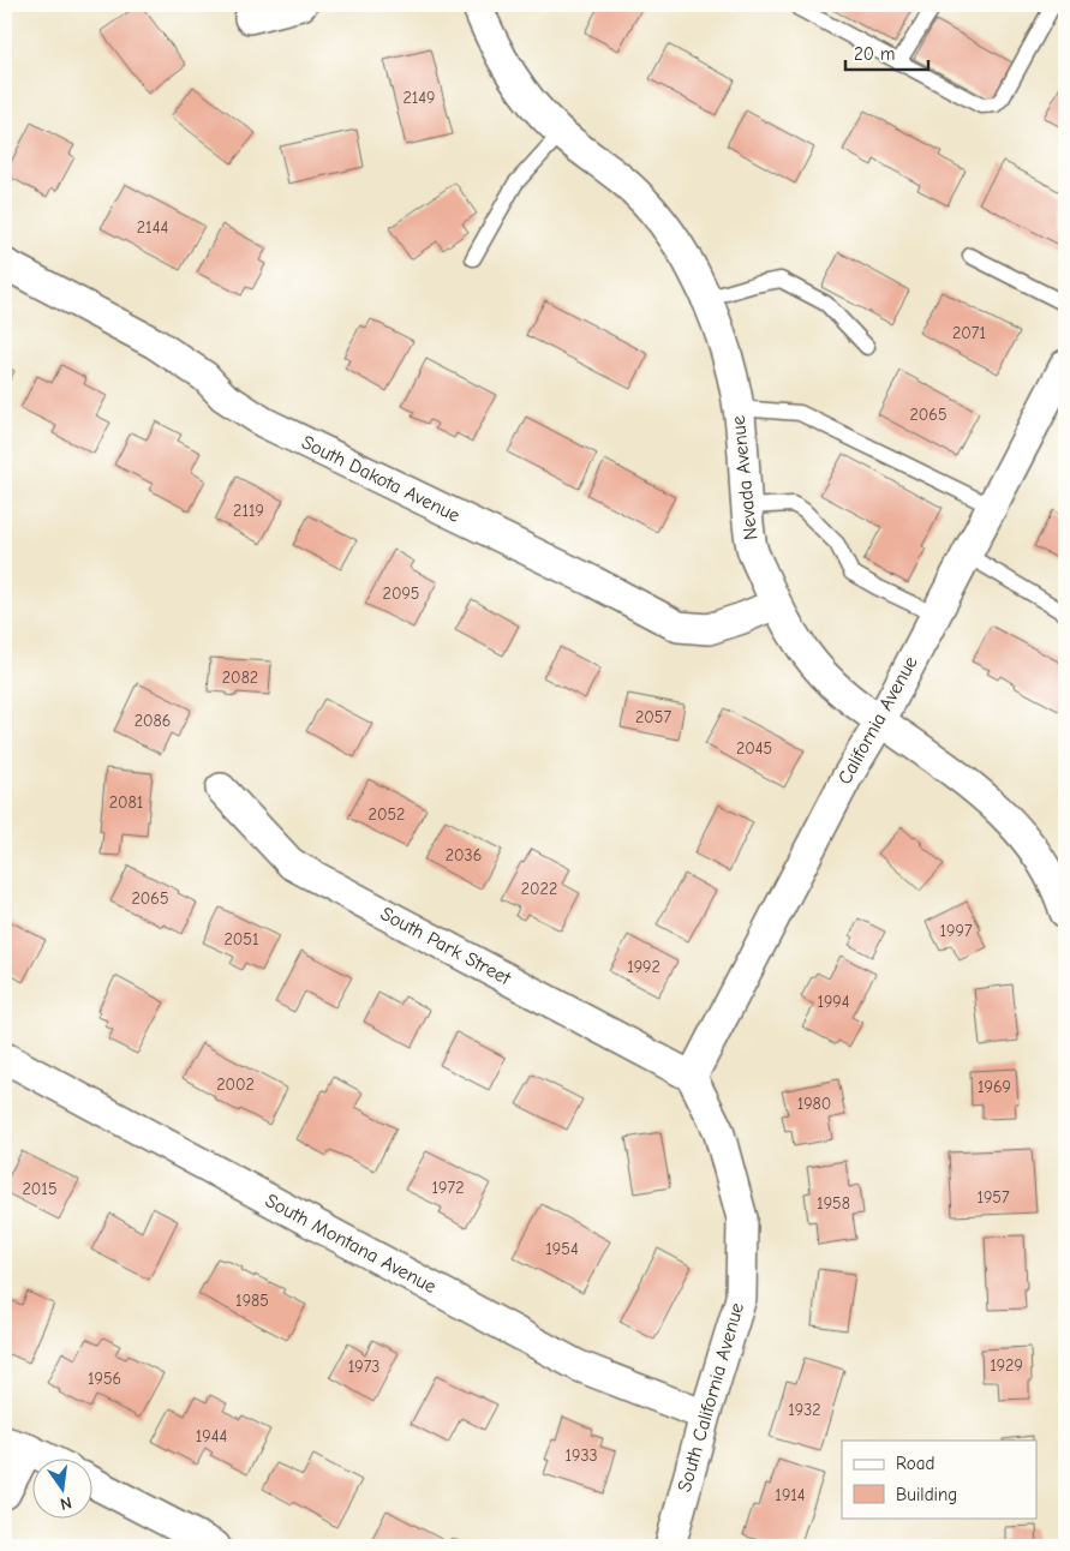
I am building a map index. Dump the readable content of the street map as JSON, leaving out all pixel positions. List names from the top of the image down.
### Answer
{
  "streets": {
    "street": [
      "Nevada Avenue",
      "South Dakota Avenue",
      "California Avenue",
      "South Park Street",
      "South Montana Avenue",
      "South California Avenue"
    ]
  },
  "crossings": [
    ["Nevada Avenue", "South Dakota Avenue"],
    ["Nevada Avenue", "California Avenue"],
    ["California Avenue", "South Park Street"],
    ["California Avenue", "South California Avenue"],
    ["South Park Street", "South California Avenue"],
    ["South Montana Avenue", "South California Avenue"]
  ],
  "house_numbers": [
    "2149",
    "2144",
    "2071",
    "2065",
    "2119",
    "2095",
    "2082",
    "2057",
    "2086",
    "2045",
    "2081",
    "2052",
    "2036",
    "2022",
    "2065",
    "1997",
    "2051",
    "1992",
    "1994",
    "2002",
    "1969",
    "1980",
    "1972",
    "2015",
    "1957",
    "1958",
    "1954",
    "1985",
    "1929",
    "1973",
    "1956",
    "1932",
    "1944",
    "1933",
    "1914"
  ],
  "legend": ["Road", "Building"],
  "scale_bar": "20 m",
  "north": "bottom"
}
